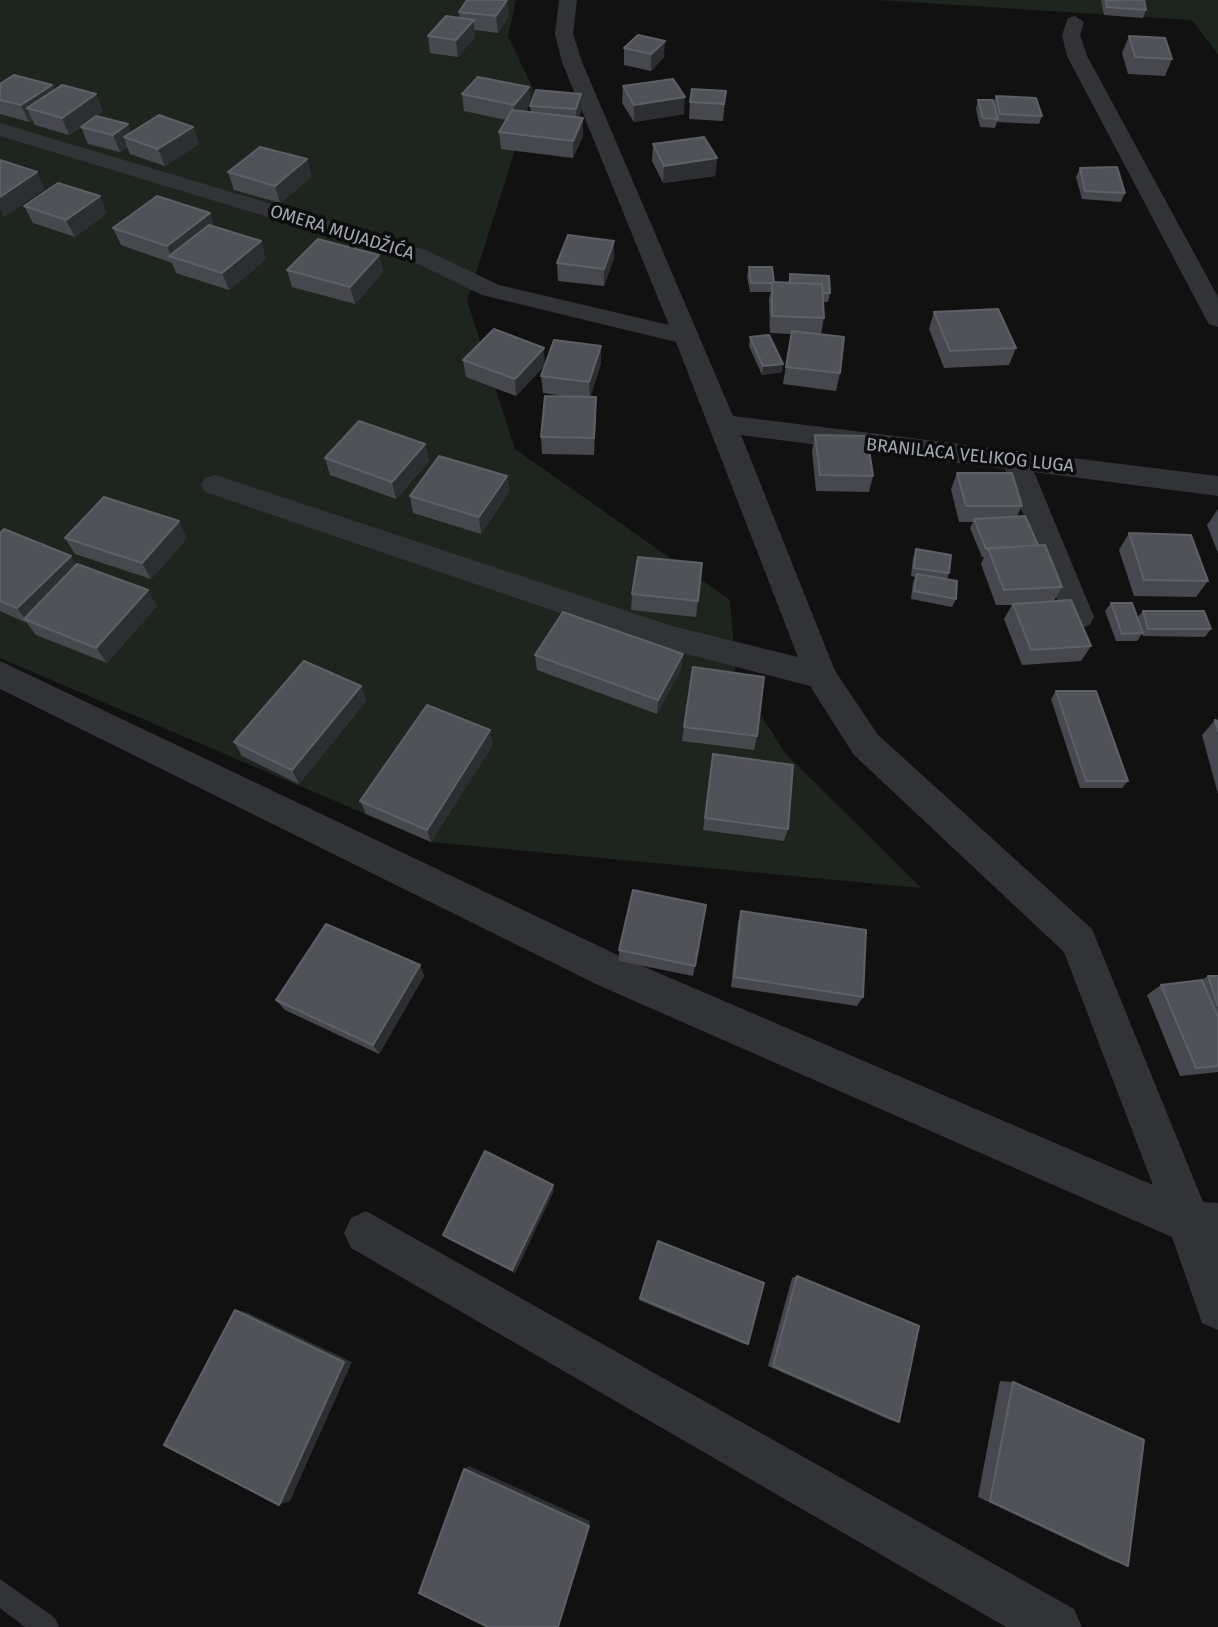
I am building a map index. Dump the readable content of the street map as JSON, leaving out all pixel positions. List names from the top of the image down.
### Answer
{
  "streets": {
    "street": ["OMERA MUJADŽIĆA", "BRANILACA VELIKOG LUGA"]
  }
}
